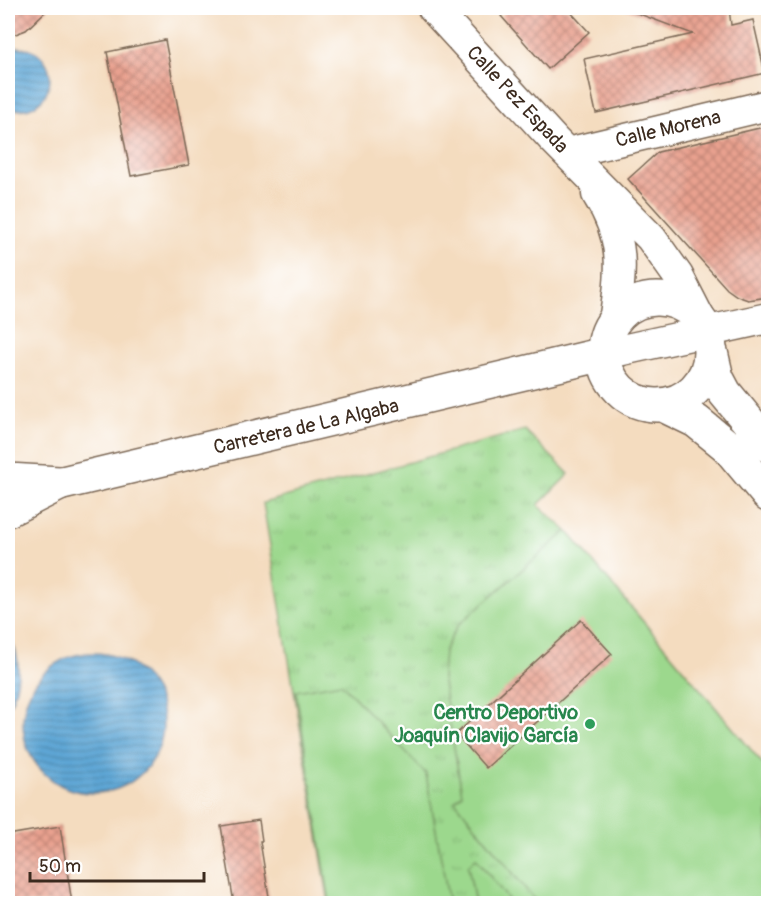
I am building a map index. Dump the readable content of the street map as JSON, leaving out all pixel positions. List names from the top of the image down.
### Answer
{
  "streets": {
    "main road": ["Carretera de La Algaba"],
    "street": ["Calle Pez Espada", "Calle Morena"]
  },
  "crossings": [
    ["Calle Pez Espada", "Calle Morena"]
  ],
  "places": ["Centro Deportivo Joaquín Clavijo García"],
  "scale_bar": "50 m"
}
